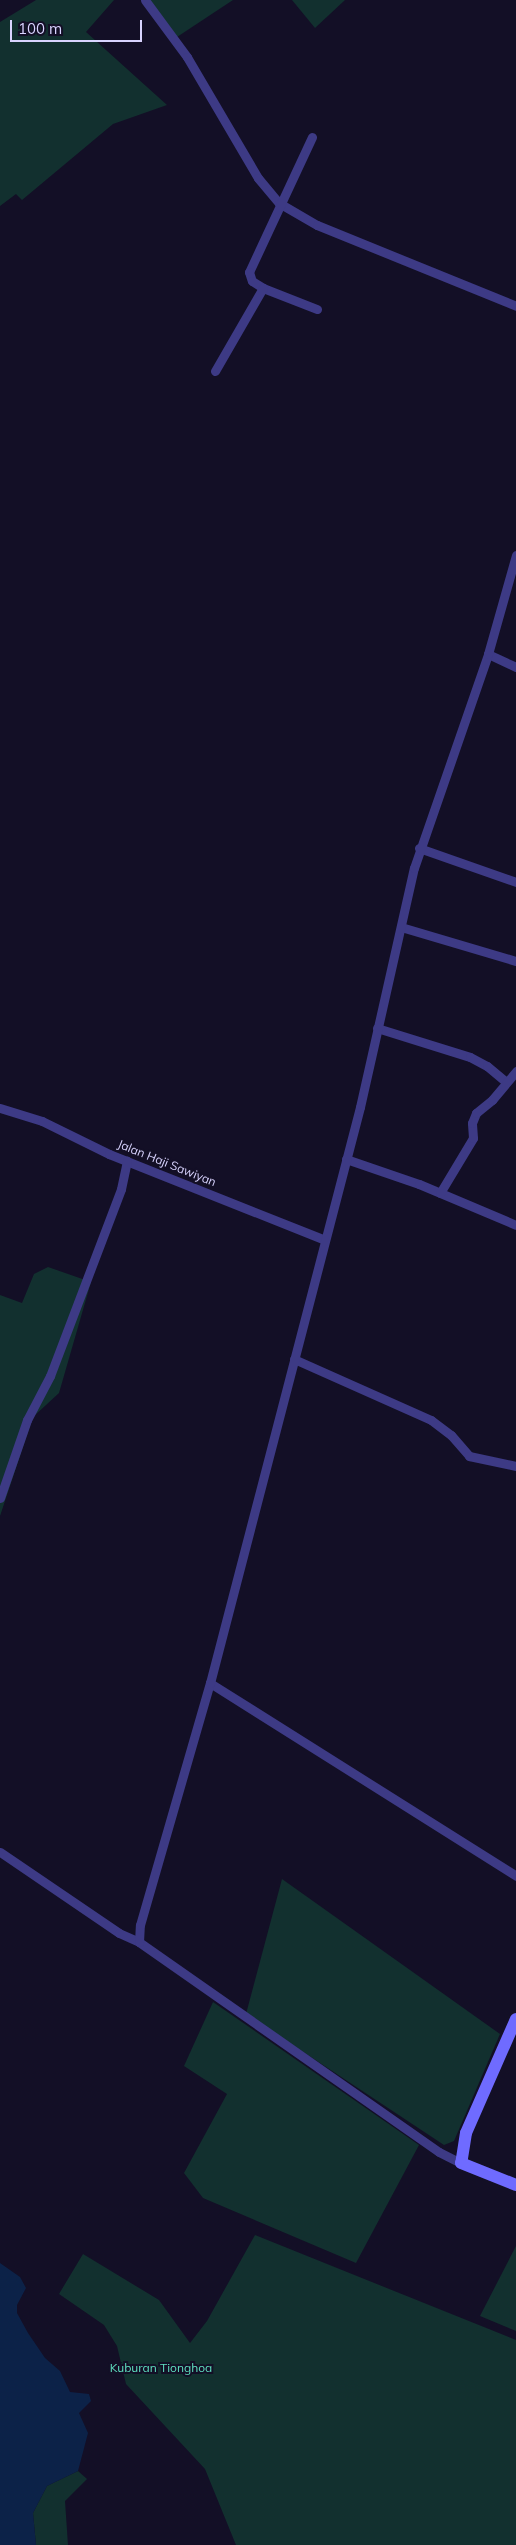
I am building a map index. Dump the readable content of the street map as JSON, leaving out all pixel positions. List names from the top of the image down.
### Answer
{
  "streets": {
    "street": ["Jalan Haji Sawiyan"]
  },
  "parks": ["Kuburan Tionghoa"],
  "scale_bar": "100 m"
}
